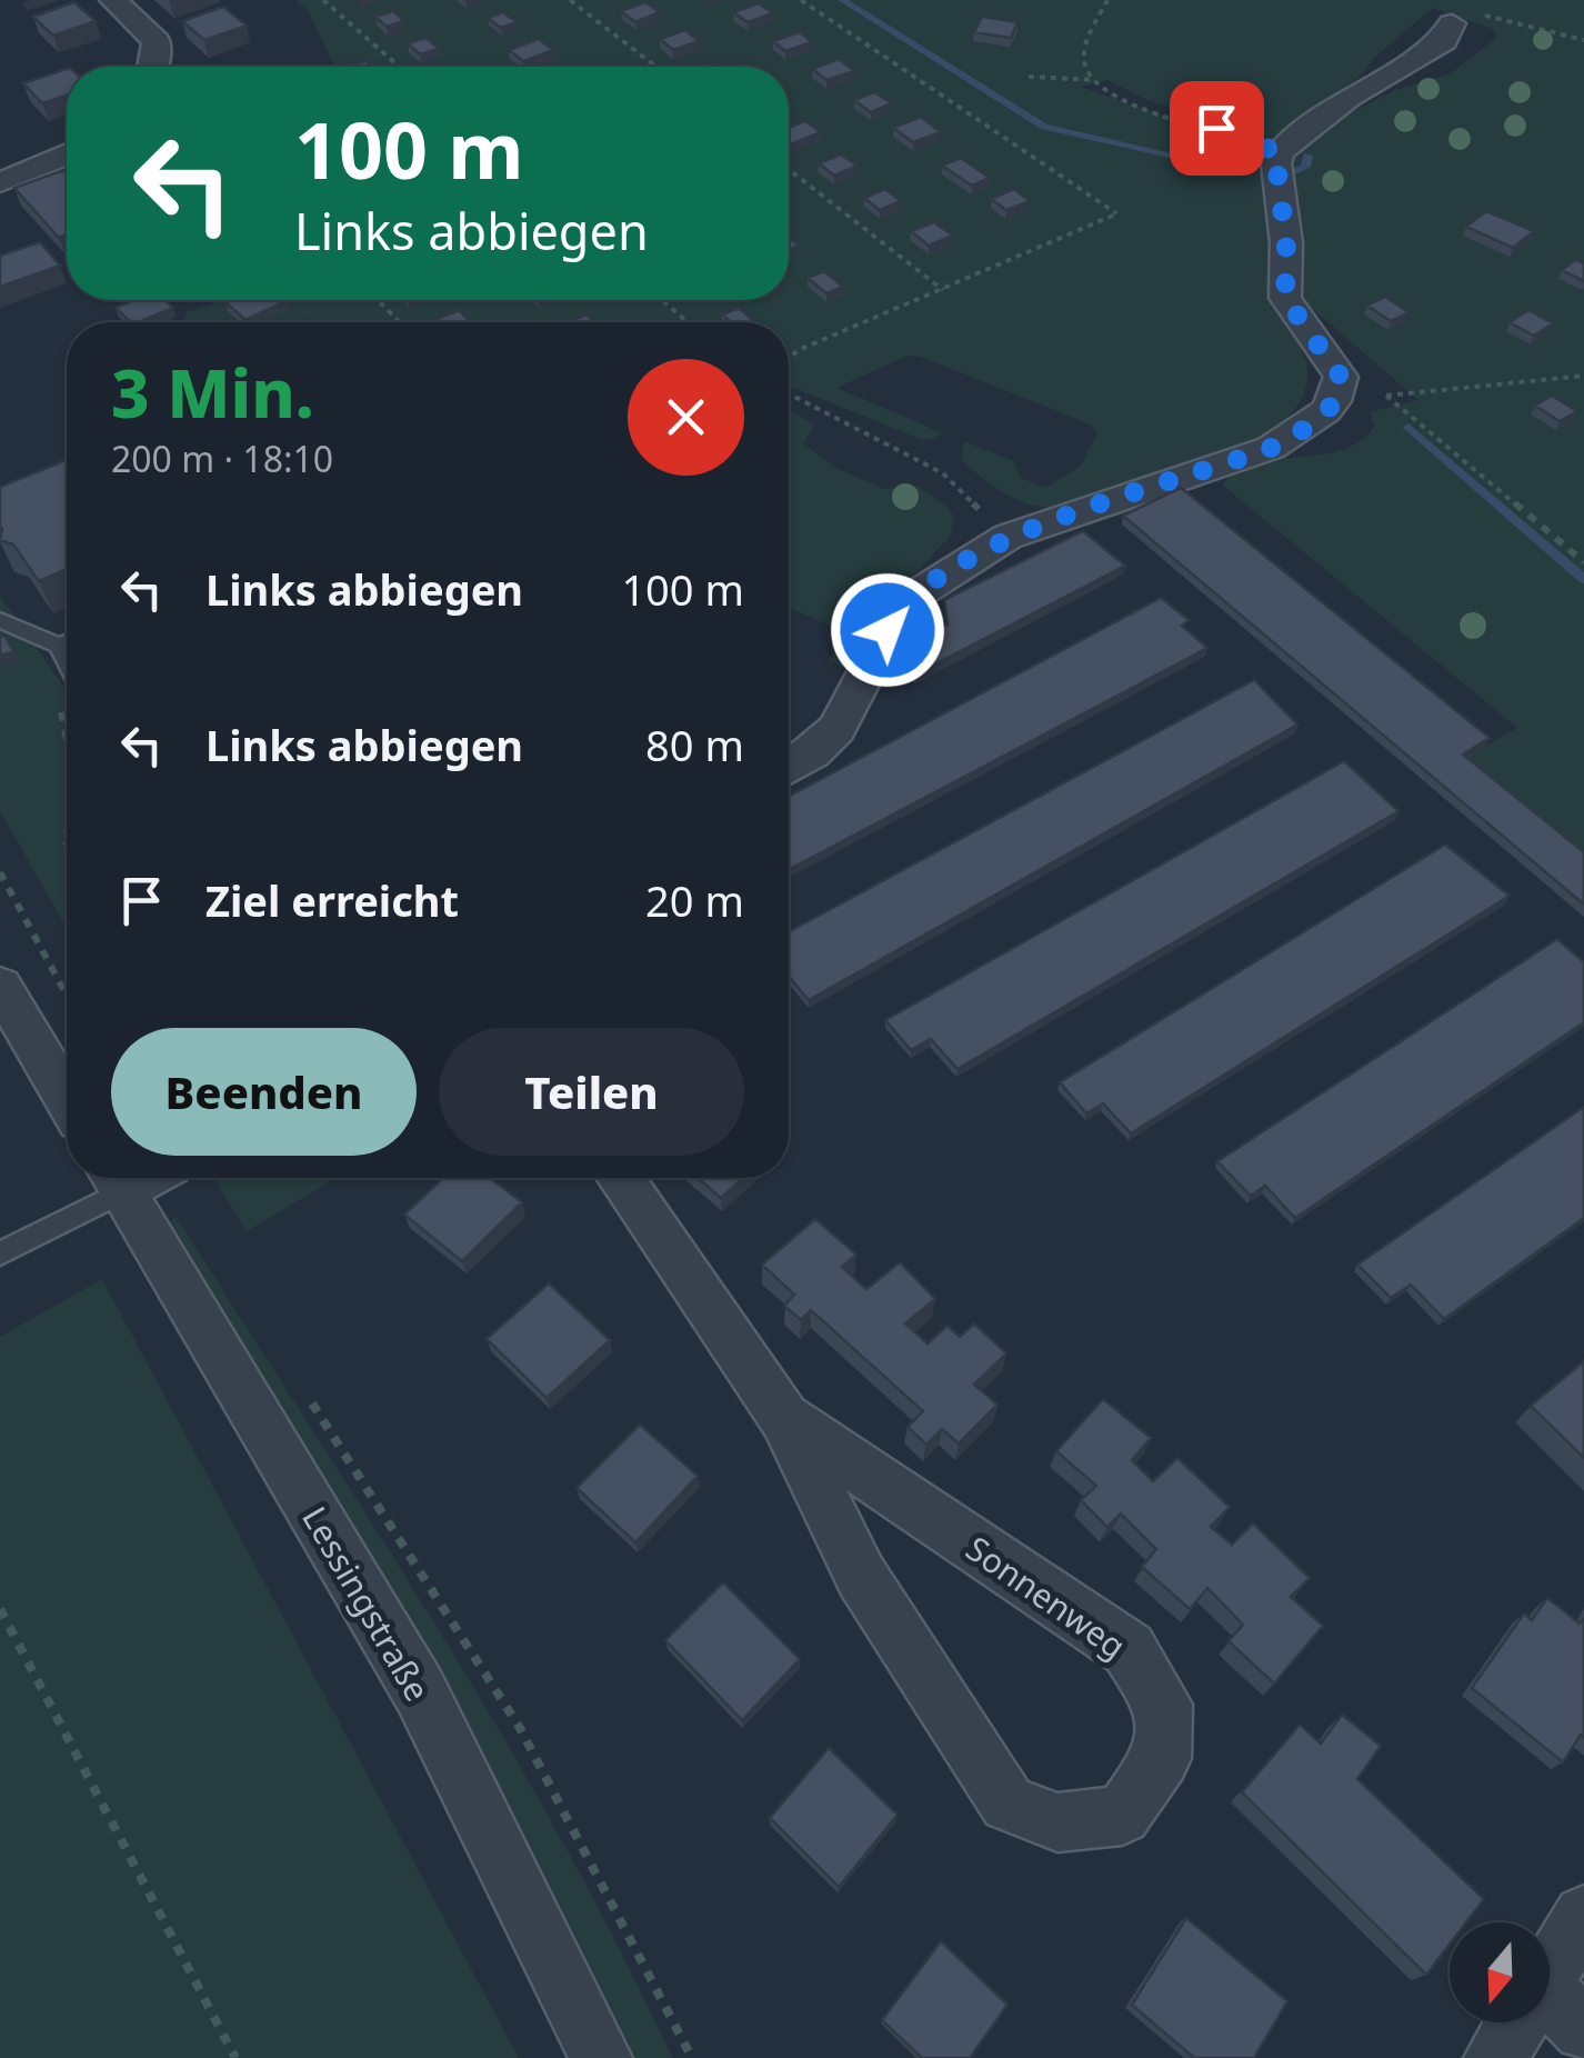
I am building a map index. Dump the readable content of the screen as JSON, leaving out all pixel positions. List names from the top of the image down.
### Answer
{
  "streets": {
    "street": ["Sonnenweg", "Lessingstraße"]
  },
  "north": "bottom",
  "page": {
    "turn": ["100 m", "Links abbiegen"],
    "heading": ["3 Min.", "200 m · 18:10"],
    "list": [
      {
        "name": "Links abbiegen",
        "value": "100 m"
      },
      {
        "name": "Links abbiegen",
        "value": "80 m"
      },
      {
        "name": "Ziel erreicht",
        "value": "20 m"
      }
    ],
    "buttons": ["Beenden", "Teilen"]
  }
}
